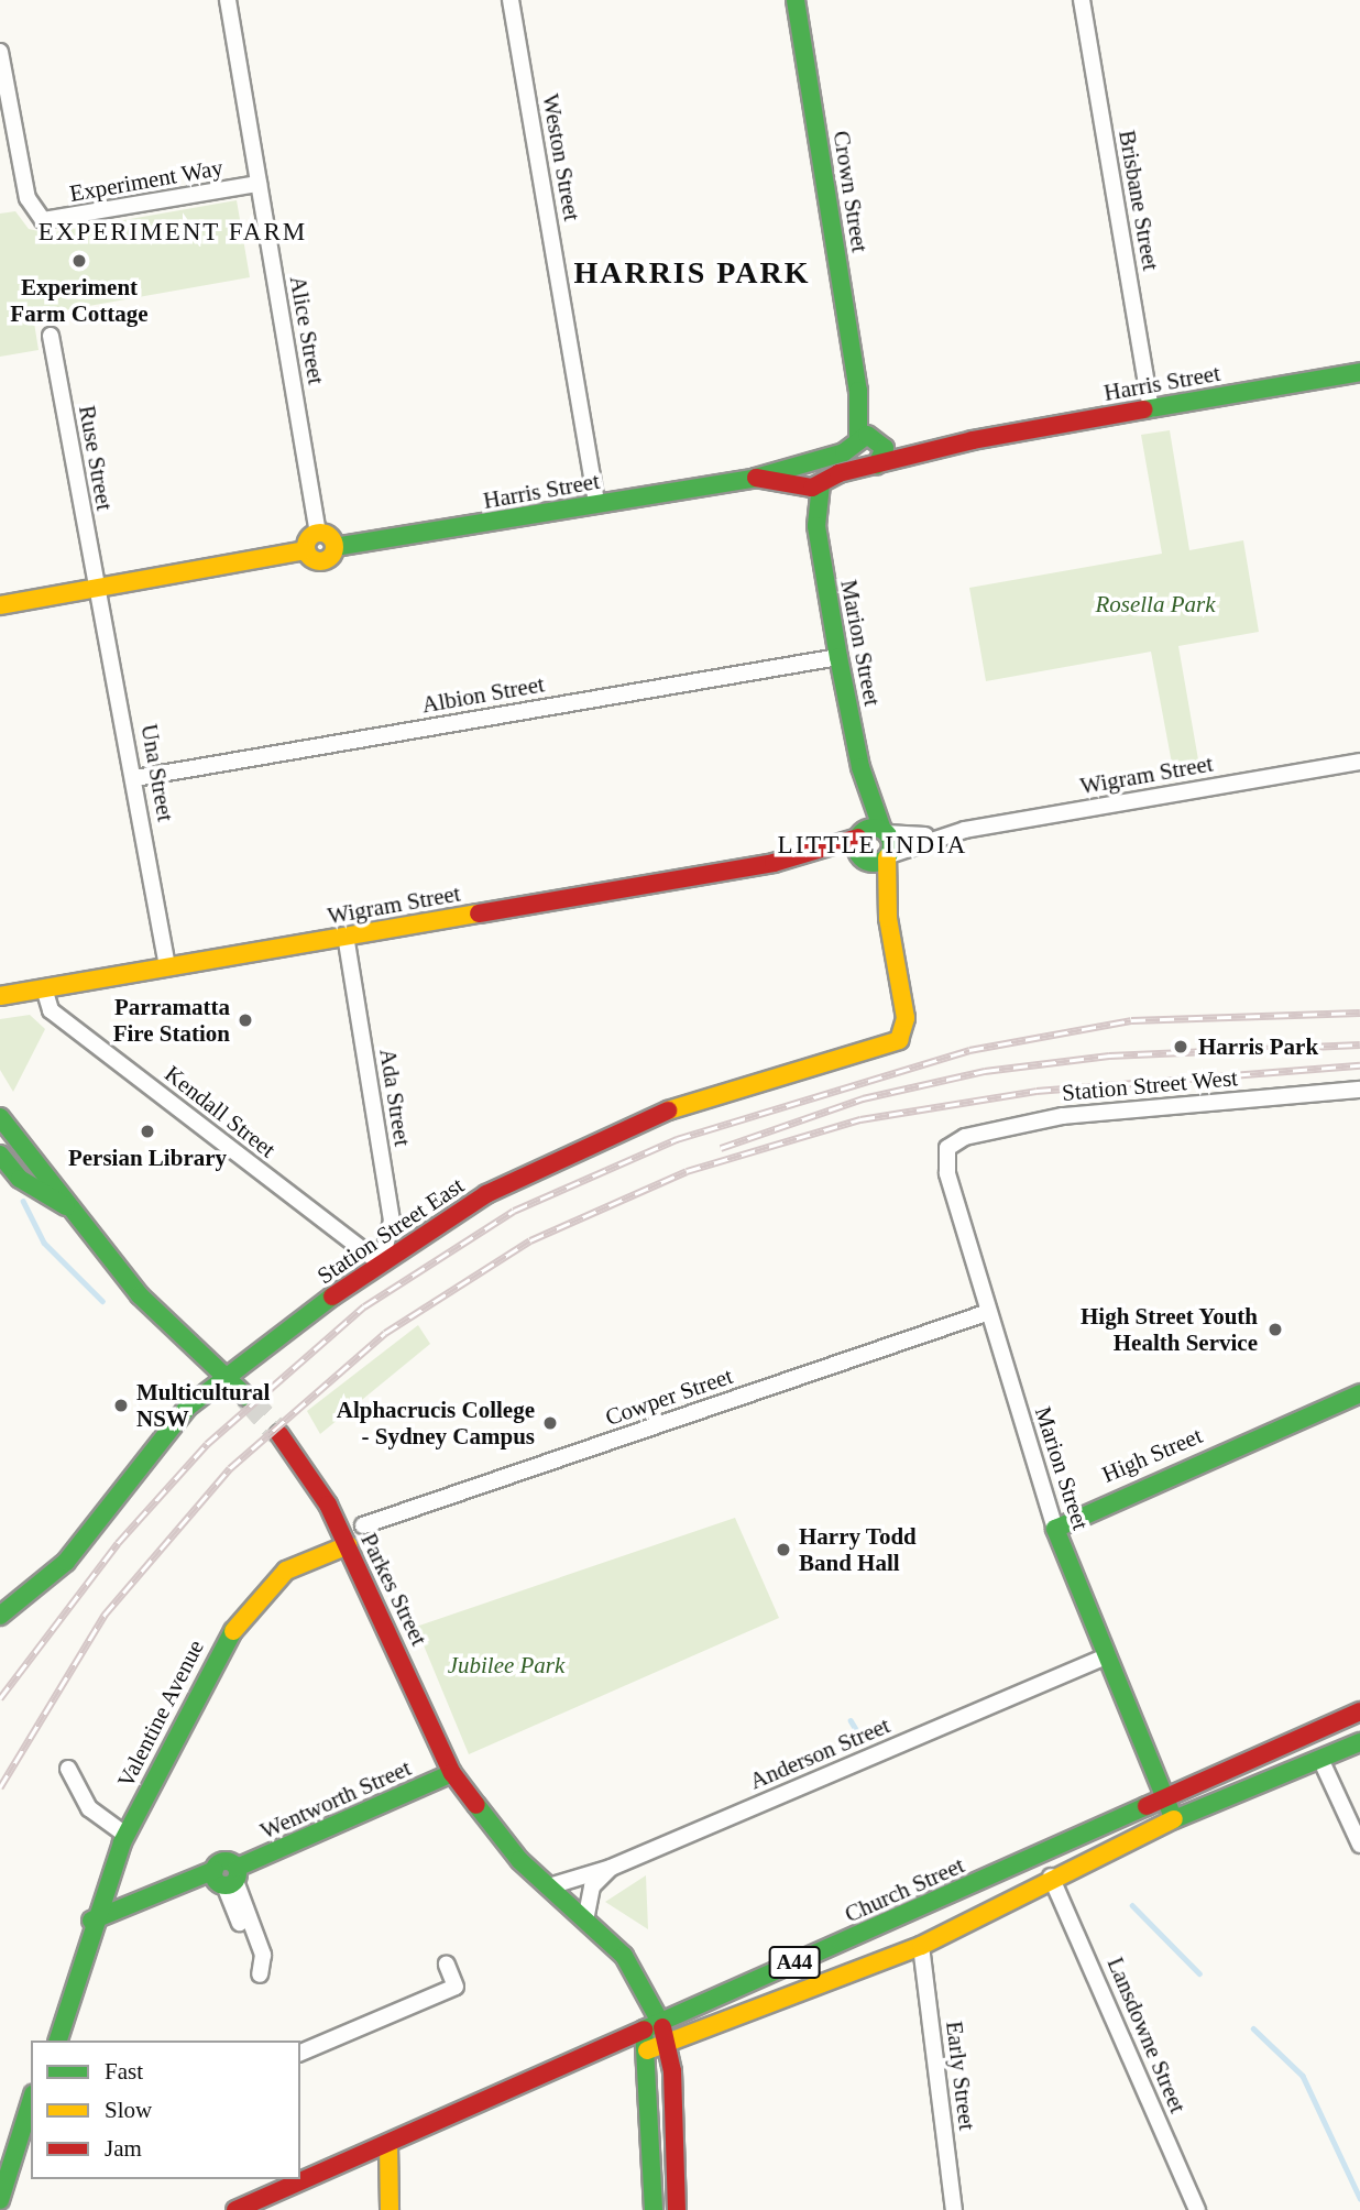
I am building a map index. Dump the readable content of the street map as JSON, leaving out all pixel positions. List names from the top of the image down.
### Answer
{
  "streets": {
    "main road": [
      "Crown Street",
      "Harris Street",
      "Marion Street",
      "Wigram Street",
      "Station Street East",
      "High Street",
      "Parkes Street",
      "Valentine Avenue",
      "Wentworth Street",
      "Church Street",
      "A44"
    ],
    "street": [
      "Weston Street",
      "Experiment Way",
      "Brisbane Street",
      "Alice Street",
      "Ruse Street",
      "Albion Street",
      "Una Street",
      "Station Street West",
      "Ada Street",
      "Kendall Street",
      "Cowper Street",
      "Anderson Street",
      "Lansdowne Street",
      "Early Street"
    ]
  },
  "crossings": [
    ["Weston Street", "Harris Street"],
    ["Experiment Way", "Alice Street"],
    ["Crown Street", "Harris Street"],
    ["Brisbane Street", "Harris Street"],
    ["Harris Street", "Marion Street"],
    ["Ruse Street", "Una Street"],
    ["Marion Street", "Albion Street"],
    ["Marion Street", "Wigram Street"],
    ["Marion Street", "Station Street West"],
    ["Marion Street", "Cowper Street"],
    ["Marion Street", "High Street"],
    ["Marion Street", "Anderson Street"],
    ["Marion Street", "Church Street"],
    ["Albion Street", "Una Street"],
    ["Una Street", "Wigram Street"],
    ["Wigram Street", "Ada Street"],
    ["Wigram Street", "Kendall Street"],
    ["Ada Street", "Kendall Street"],
    ["Ada Street", "Station Street East"],
    ["Kendall Street", "Station Street East"],
    ["Parkes Street", "Valentine Avenue"],
    ["Parkes Street", "Anderson Street"],
    ["Parkes Street", "Wentworth Street"],
    ["Parkes Street", "Church Street"],
    ["Valentine Avenue", "Wentworth Street"],
    ["Church Street", "Lansdowne Street"],
    ["Church Street", "Early Street"]
  ],
  "districts": ["EXPERIMENT FARM", "HARRIS PARK", "LITTLE INDIA"],
  "parks": ["Rosella Park", "Jubilee Park"],
  "places": [
    "Experiment Farm Cottage",
    "Parramatta Fire Station",
    "Harris Park",
    "Persian Library",
    "High Street Youth Health Service",
    "Multicultural NSW",
    "Alphacrucis College - Sydney Campus",
    "Harry Todd Band Hall"
  ],
  "legend": ["Fast", "Slow", "Jam"]
}
